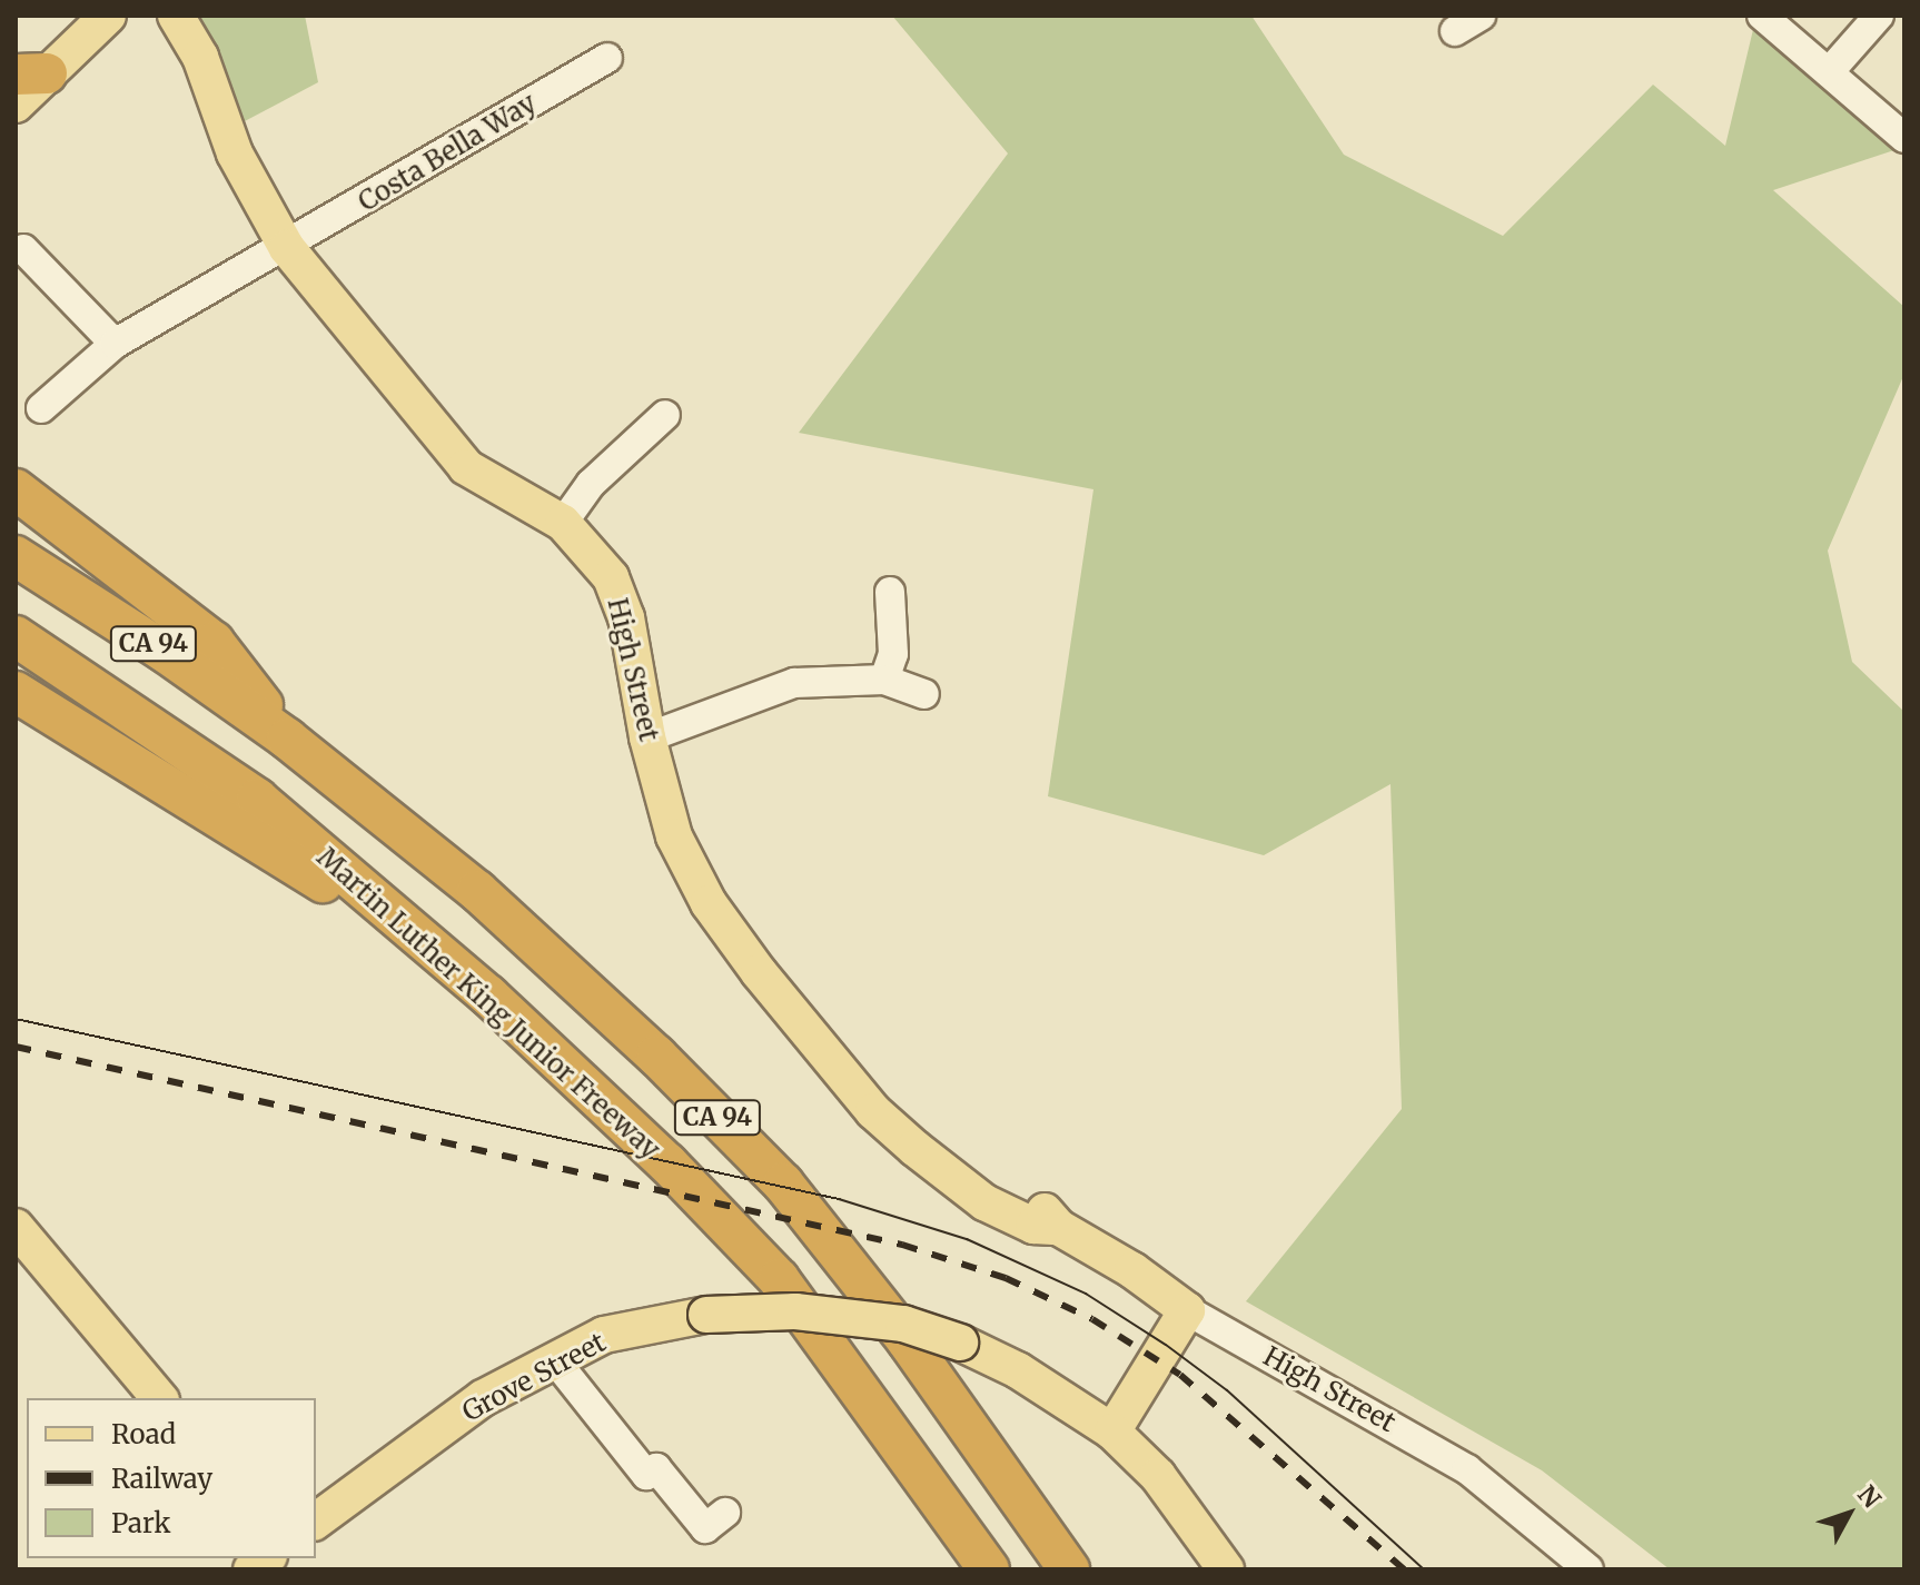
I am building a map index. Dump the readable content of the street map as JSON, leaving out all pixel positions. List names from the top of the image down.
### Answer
{
  "streets": {
    "highway": ["CA 94", "Martin Luther King Junior Freeway"],
    "main road": ["High Street", "Grove Street"],
    "street": ["Costa Bella Way"]
  },
  "crossings": [
    ["Costa Bella Way", "High Street"]
  ],
  "legend": ["Road", "Railway", "Park"],
  "north": "top right"
}
